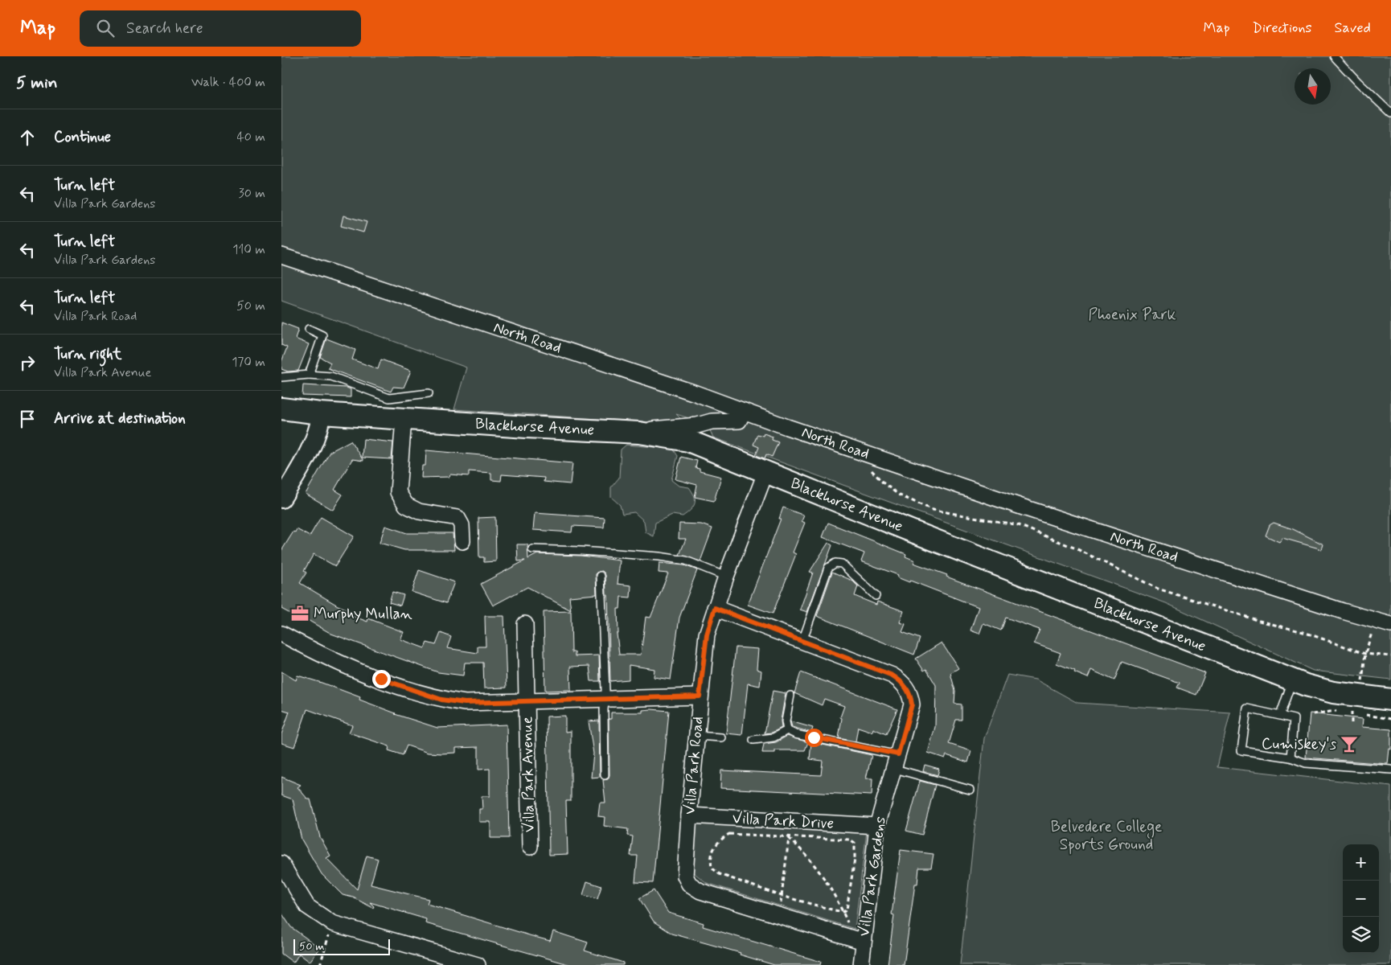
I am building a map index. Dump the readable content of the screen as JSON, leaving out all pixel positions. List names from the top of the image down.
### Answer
{
  "streets": {
    "main road": ["Blackhorse Avenue"],
    "street": [
      "North Road",
      "Villa Park Road",
      "Villa Park Avenue",
      "Villa Park Drive",
      "Villa Park Gardens"
    ]
  },
  "crossings": [
    ["Blackhorse Avenue", "Villa Park Road"],
    ["Villa Park Road", "Villa Park Avenue"],
    ["Villa Park Road", "Villa Park Drive"],
    ["Villa Park Road", "Villa Park Gardens"],
    ["Villa Park Drive", "Villa Park Gardens"]
  ],
  "parks": ["Phoenix Park", "Belvedere College Sports Ground"],
  "places": {
    "office": ["Murphy Mullan"],
    "bar": ["Cumiskey's"]
  },
  "scale_bar": "50 m",
  "north": "bottom",
  "page": {
    "header": "Map",
    "search": "Search here",
    "nav": ["Map", "Directions", "Saved"],
    "heading": ["5 min", "Walk · 400 m"],
    "list": [
      ["Continue", "40 m"],
      ["Turn left", "Villa Park Gardens", "30 m"],
      ["Turn left", "Villa Park Gardens", "110 m"],
      ["Turn left", "Villa Park Road", "50 m"],
      ["Turn right", "Villa Park Avenue", "170 m"],
      "Arrive at destination"
    ],
    "map_buttons": ["+", "−"],
    "scale": "50 m"
  }
}
